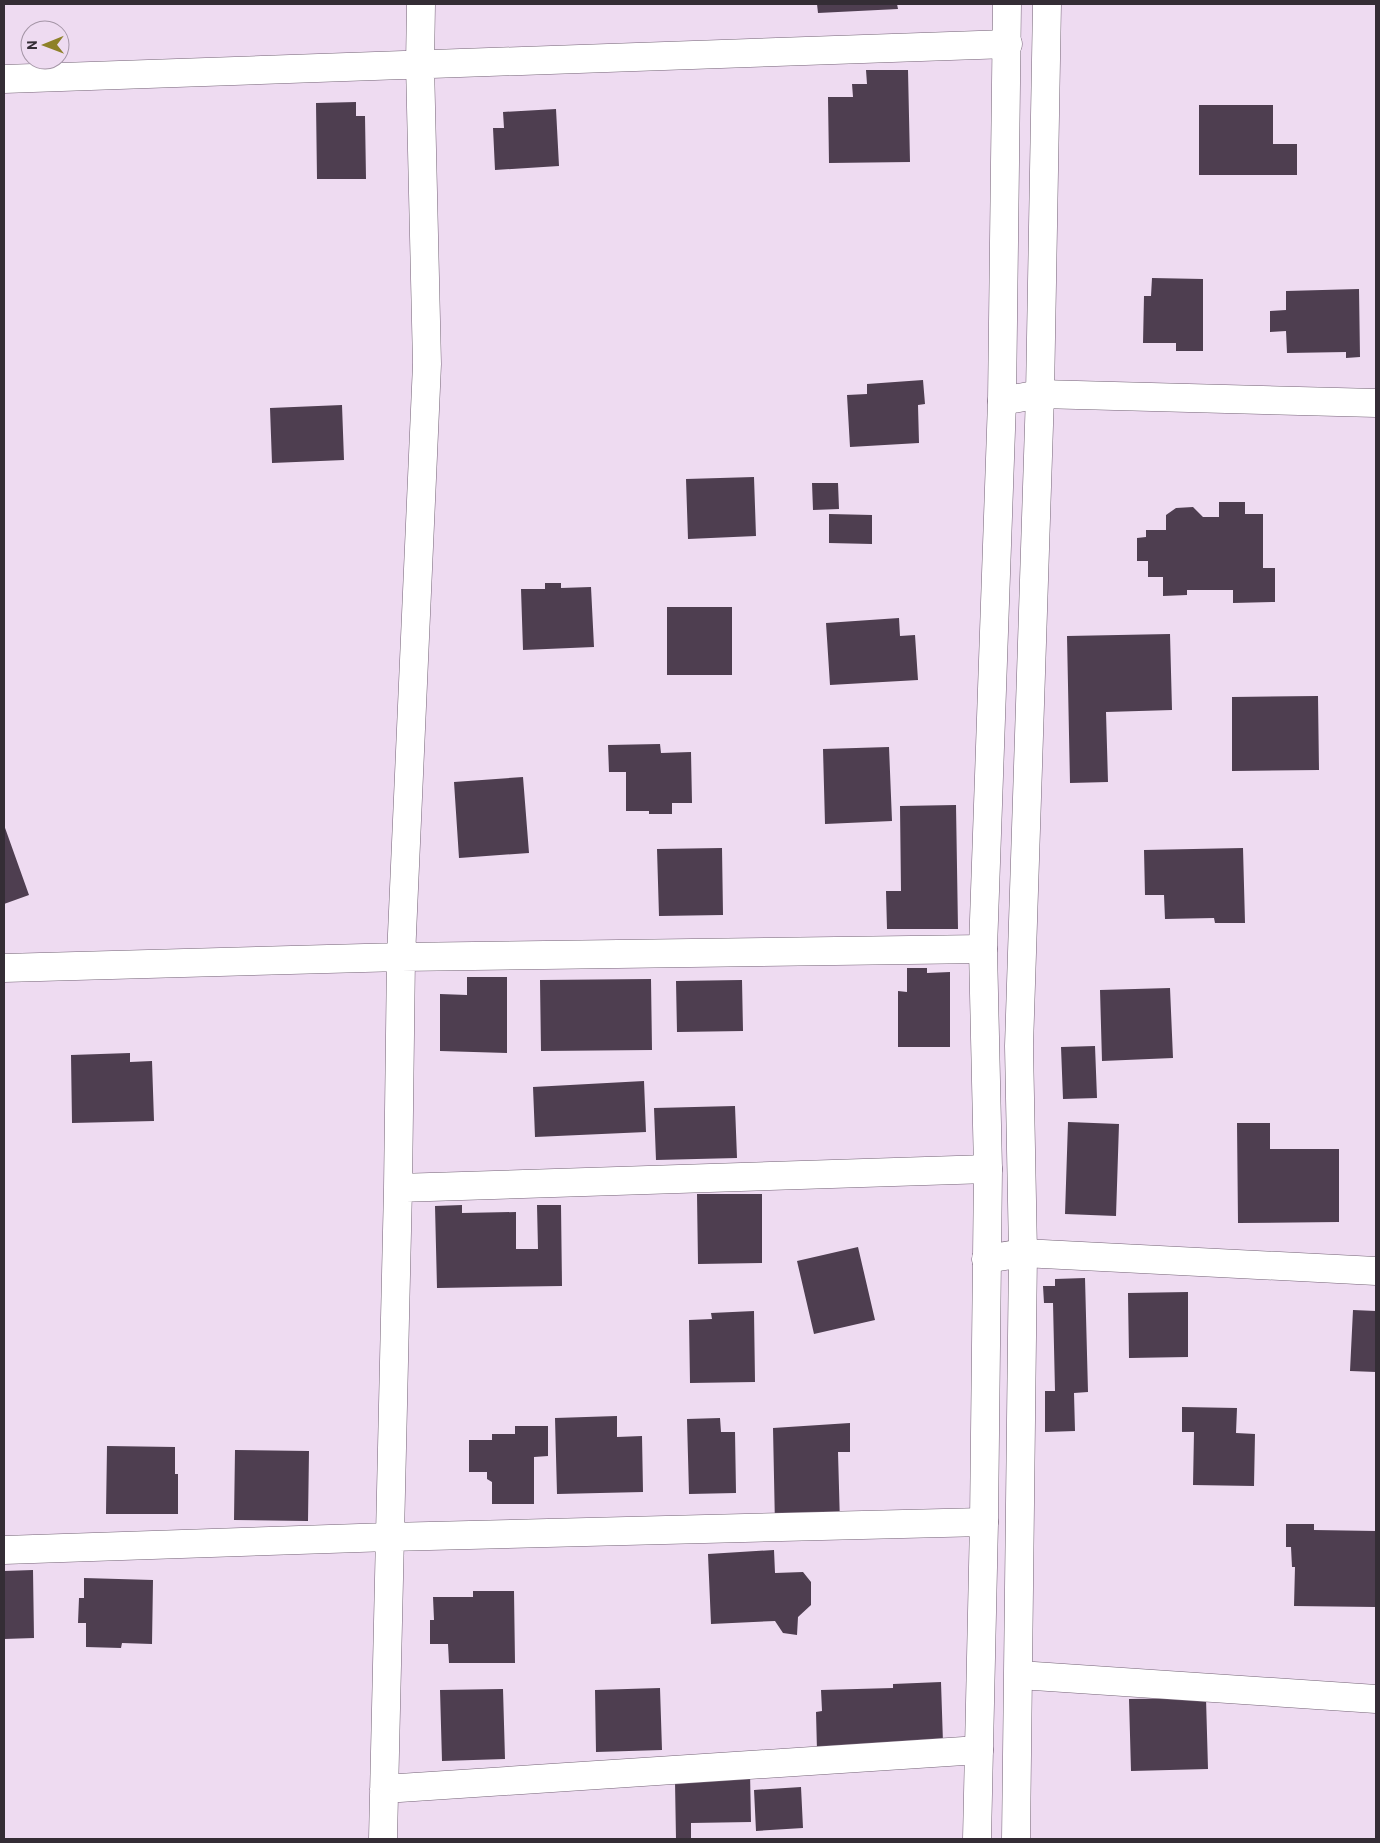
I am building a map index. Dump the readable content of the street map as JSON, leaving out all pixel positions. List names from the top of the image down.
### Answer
{
  "north": "left"
}
